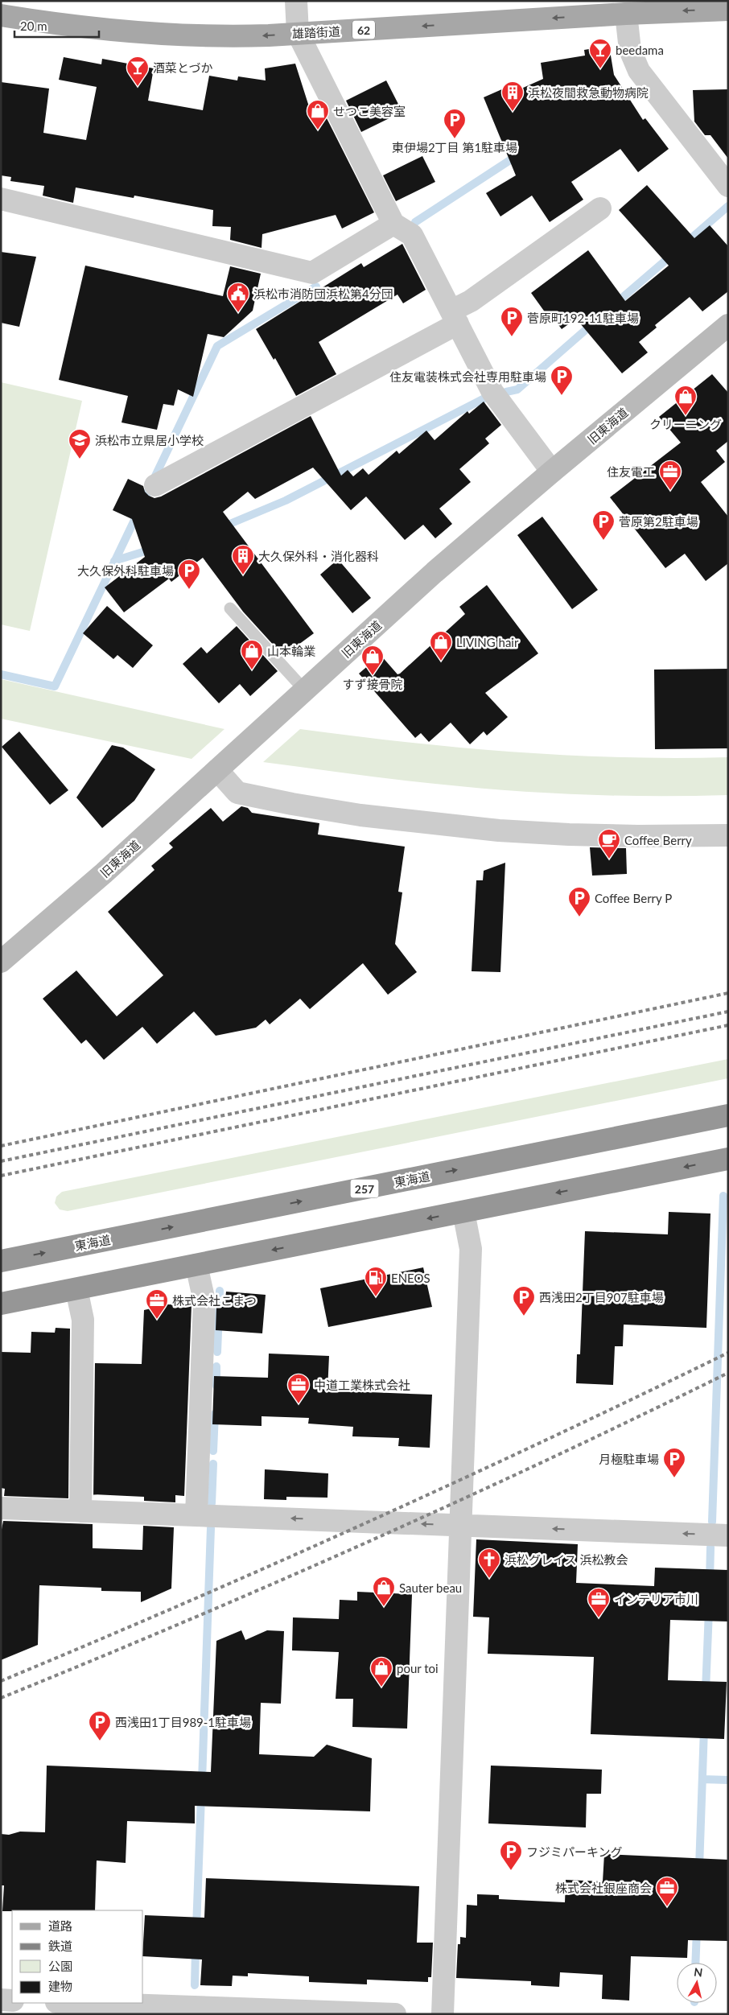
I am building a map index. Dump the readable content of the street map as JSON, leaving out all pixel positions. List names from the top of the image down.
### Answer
{
  "streets": {
    "highway": ["東海道", "257"],
    "main road": ["62", "雄踏街道"],
    "street": ["旧東海道"]
  },
  "one_way": ["雄踏街道"],
  "places": {
    "bar": ["beedama", "酒菜とづか"],
    "building": ["浜松夜間救急動物病院", "大久保外科・消化器科"],
    "shop": [
      "せつこ美容室",
      "クリーニング",
      "LIVING hair",
      "山本輪業",
      "すず接骨院",
      "Sauter beau",
      "pour toi"
    ],
    "parking": [
      "東伊場2丁目 第1駐車場",
      "菅原町192-11駐車場",
      "住友電装株式会社専用駐車場",
      "菅原第2駐車場",
      "大久保外科駐車場",
      "Coffee Berry P",
      "西浅田2丁目907駐車場",
      "月極駐車場",
      "西浅田1丁目989-1駐車場",
      "フジミパーキング"
    ],
    "public building": ["浜松市消防団浜松第4分団"],
    "school or university": ["浜松市立県居小学校"],
    "office": [
      "住友電工",
      "株式会社こまつ",
      "中道工業株式会社",
      "インテリア市川",
      "株式会社銀座商会"
    ],
    "cafe": ["Coffee Berry"],
    "fuel station": ["ENEOS"],
    "church": ["浜松グレイス 浜松教会"]
  },
  "legend": [
    "道路",
    "鉄道",
    "公園",
    "建物"
  ],
  "scale_bar": "20 m",
  "north": "top"
}
